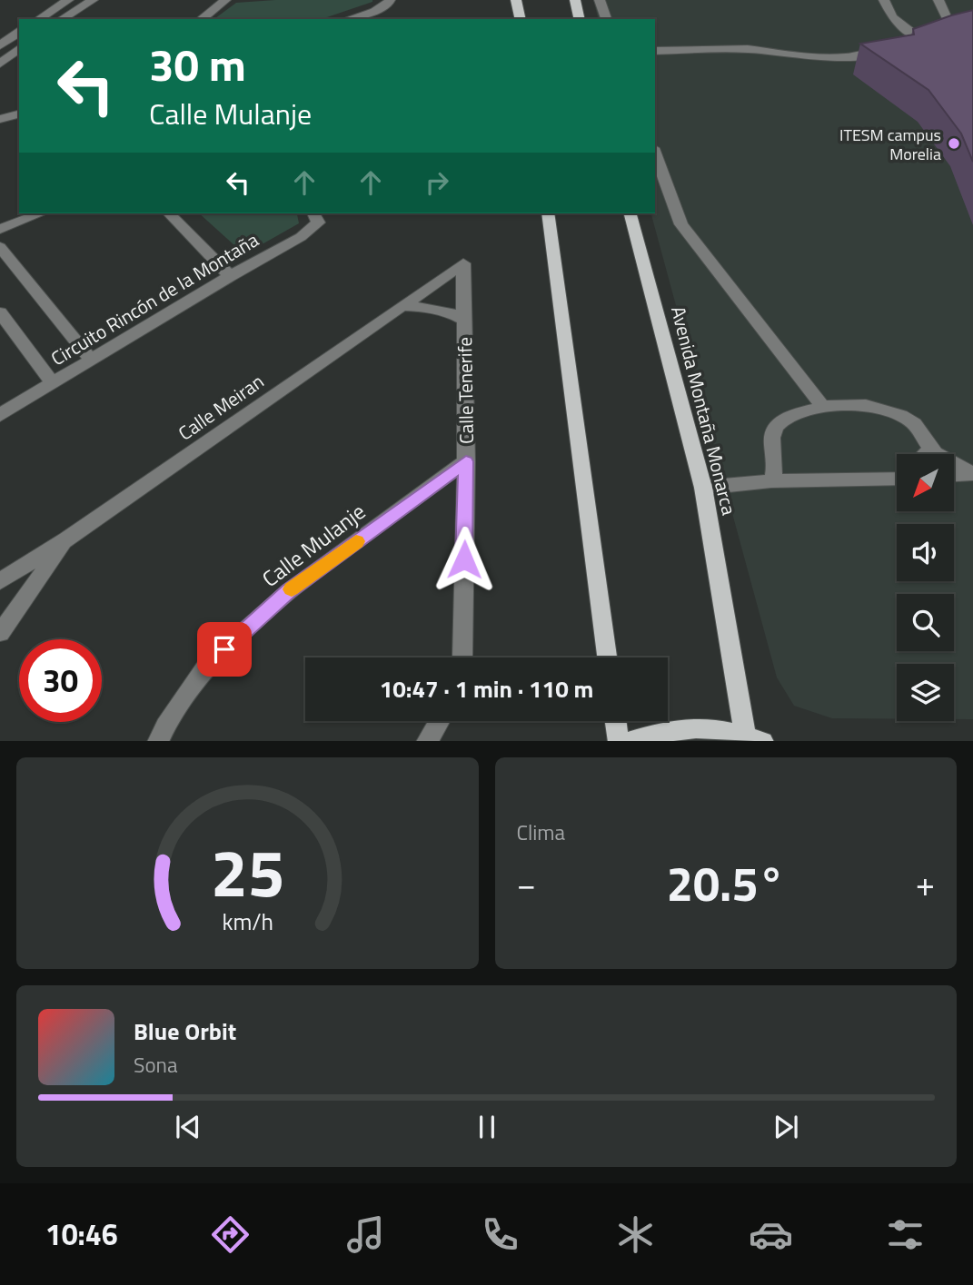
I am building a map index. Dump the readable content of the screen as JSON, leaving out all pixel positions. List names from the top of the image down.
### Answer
{
  "streets": {
    "main road": ["Avenida Montaña Monarca"],
    "street": [
      "Circuito Rincón de la Montaña",
      "Calle Tenerife",
      "Calle Meiran",
      "Calle Mulanje"
    ]
  },
  "crossings": [
    ["Calle Tenerife", "Calle Meiran"],
    ["Calle Tenerife", "Calle Mulanje"]
  ],
  "places": ["ITESM campus Morelia"],
  "north": "bottom left",
  "page": {
    "turn": ["30 m", "Calle Mulanje"],
    "limit": "30",
    "trip": "10:47 · 1 min · 110 m",
    "tile": "Clima",
    "heat": ["−", "20.5°", "+"],
    "song": ["Blue Orbit", "Sona"],
    "tabs": "10:46",
    "gauge": ["25", "km/h"]
  }
}
